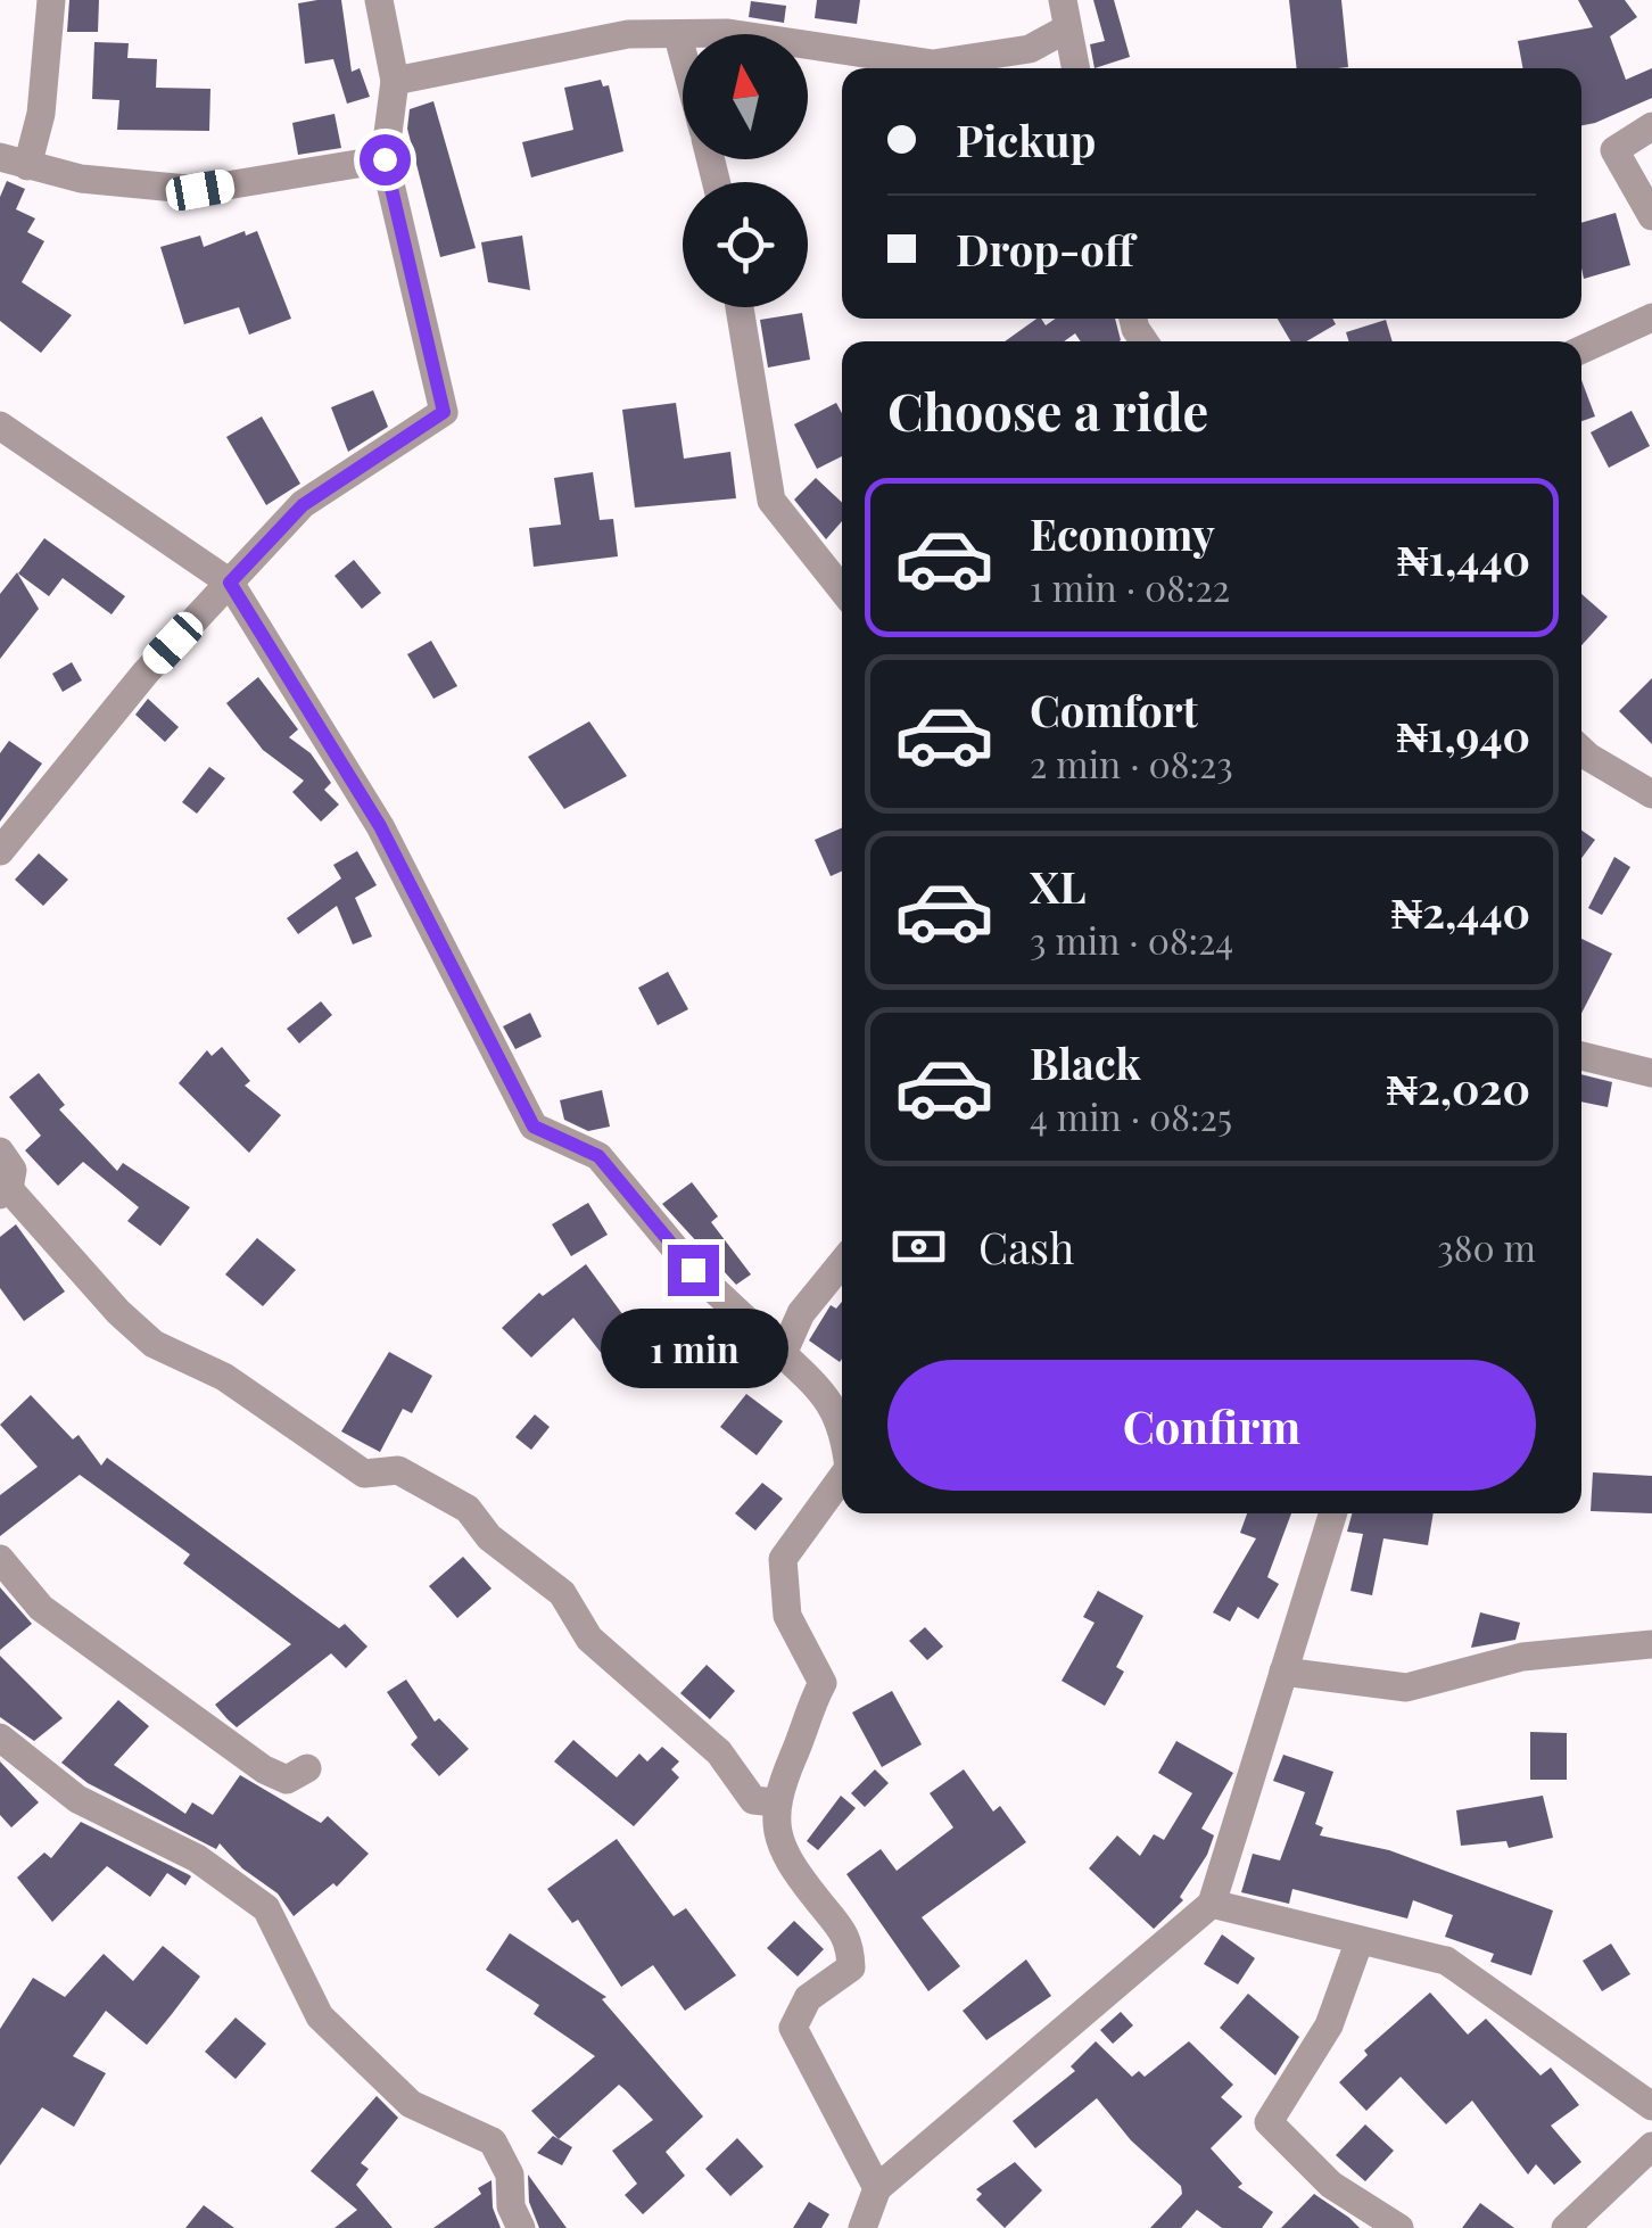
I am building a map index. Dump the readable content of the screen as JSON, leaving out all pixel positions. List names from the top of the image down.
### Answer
{
  "north": "top",
  "page": {
    "banner": ["Pickup", "Drop-off"],
    "heading": "Choose a ride",
    "list": [
      {
        "name": "Economy",
        "note": "1 min · 08:22",
        "value": "₦1,440"
      },
      {
        "name": "Comfort",
        "note": "2 min · 08:23",
        "value": "₦1,940"
      },
      {
        "name": "XL",
        "note": "3 min · 08:24",
        "value": "₦2,440"
      },
      {
        "name": "Black",
        "note": "4 min · 08:25",
        "value": "₦2,020"
      }
    ],
    "pay": ["Cash", "380 m"],
    "bubble": "1 min",
    "buttons": "Confirm"
  }
}
